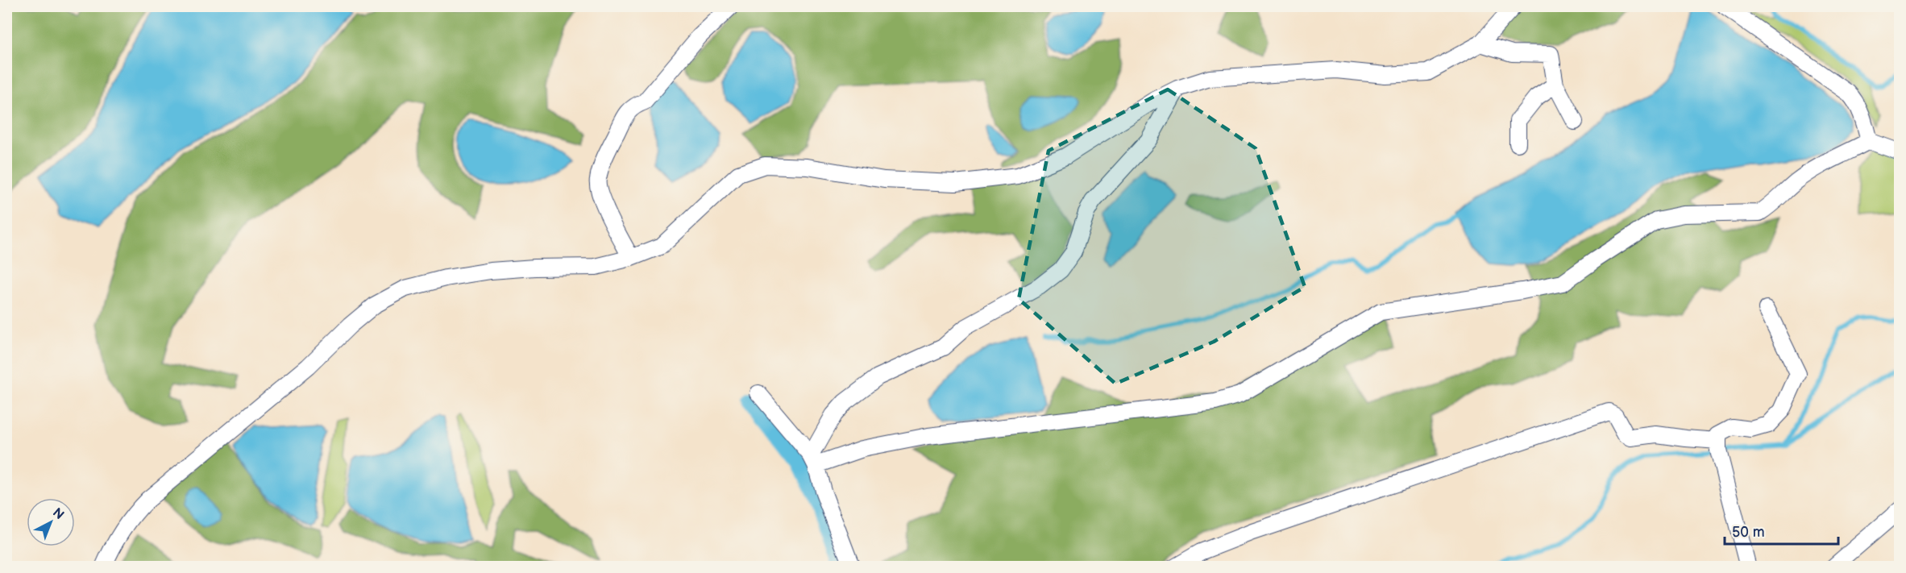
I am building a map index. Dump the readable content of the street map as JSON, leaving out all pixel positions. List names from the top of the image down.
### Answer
{
  "scale_bar": "50 m",
  "north": "top right"
}
